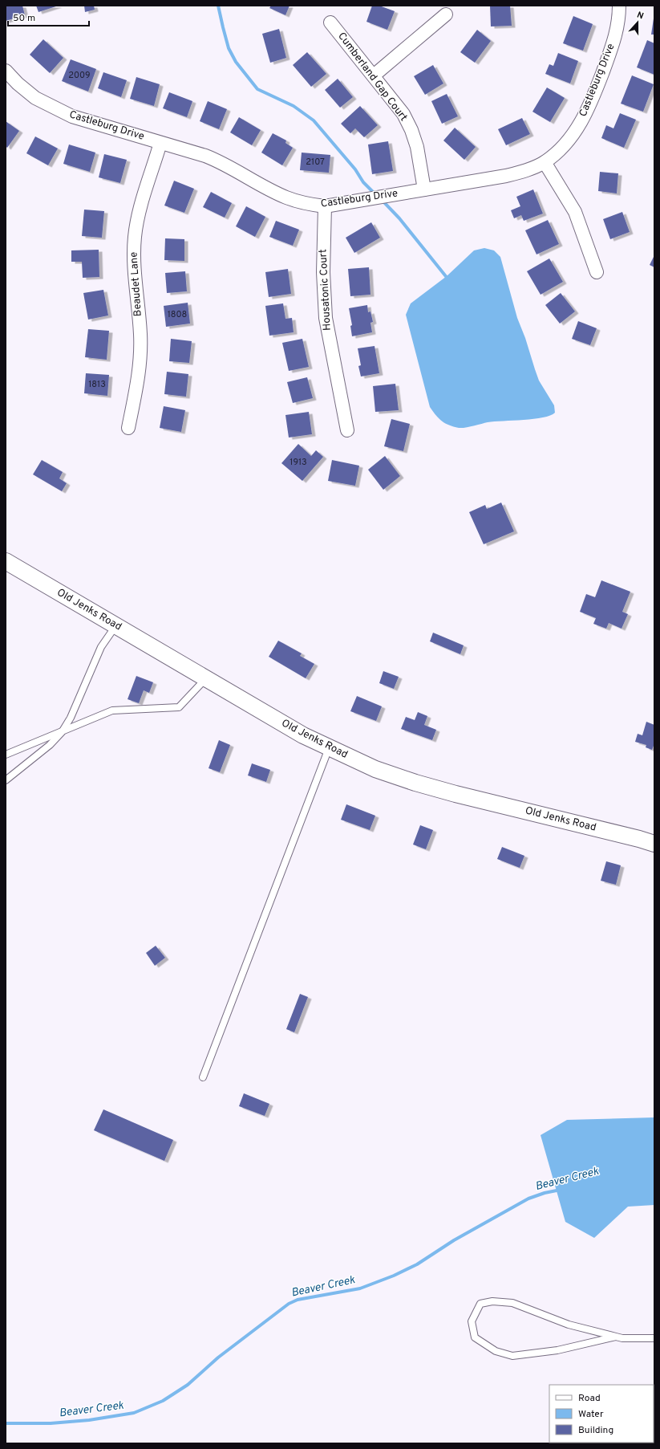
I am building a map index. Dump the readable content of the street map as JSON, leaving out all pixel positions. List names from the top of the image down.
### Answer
{
  "streets": {
    "street": [
      "Cumberland Gap Court",
      "Castleburg Drive",
      "Beaudet Lane",
      "Housatonic Court",
      "Old Jenks Road"
    ]
  },
  "crossings": [
    ["Cumberland Gap Court", "Castleburg Drive"],
    ["Castleburg Drive", "Beaudet Lane"],
    ["Castleburg Drive", "Housatonic Court"]
  ],
  "water": ["Beaver Creek"],
  "house_numbers": [
    "2009",
    "2107",
    "1808",
    "1813",
    "1913"
  ],
  "legend": ["Road", "Water", "Building"],
  "scale_bar": "50 m",
  "north": "top"
}
